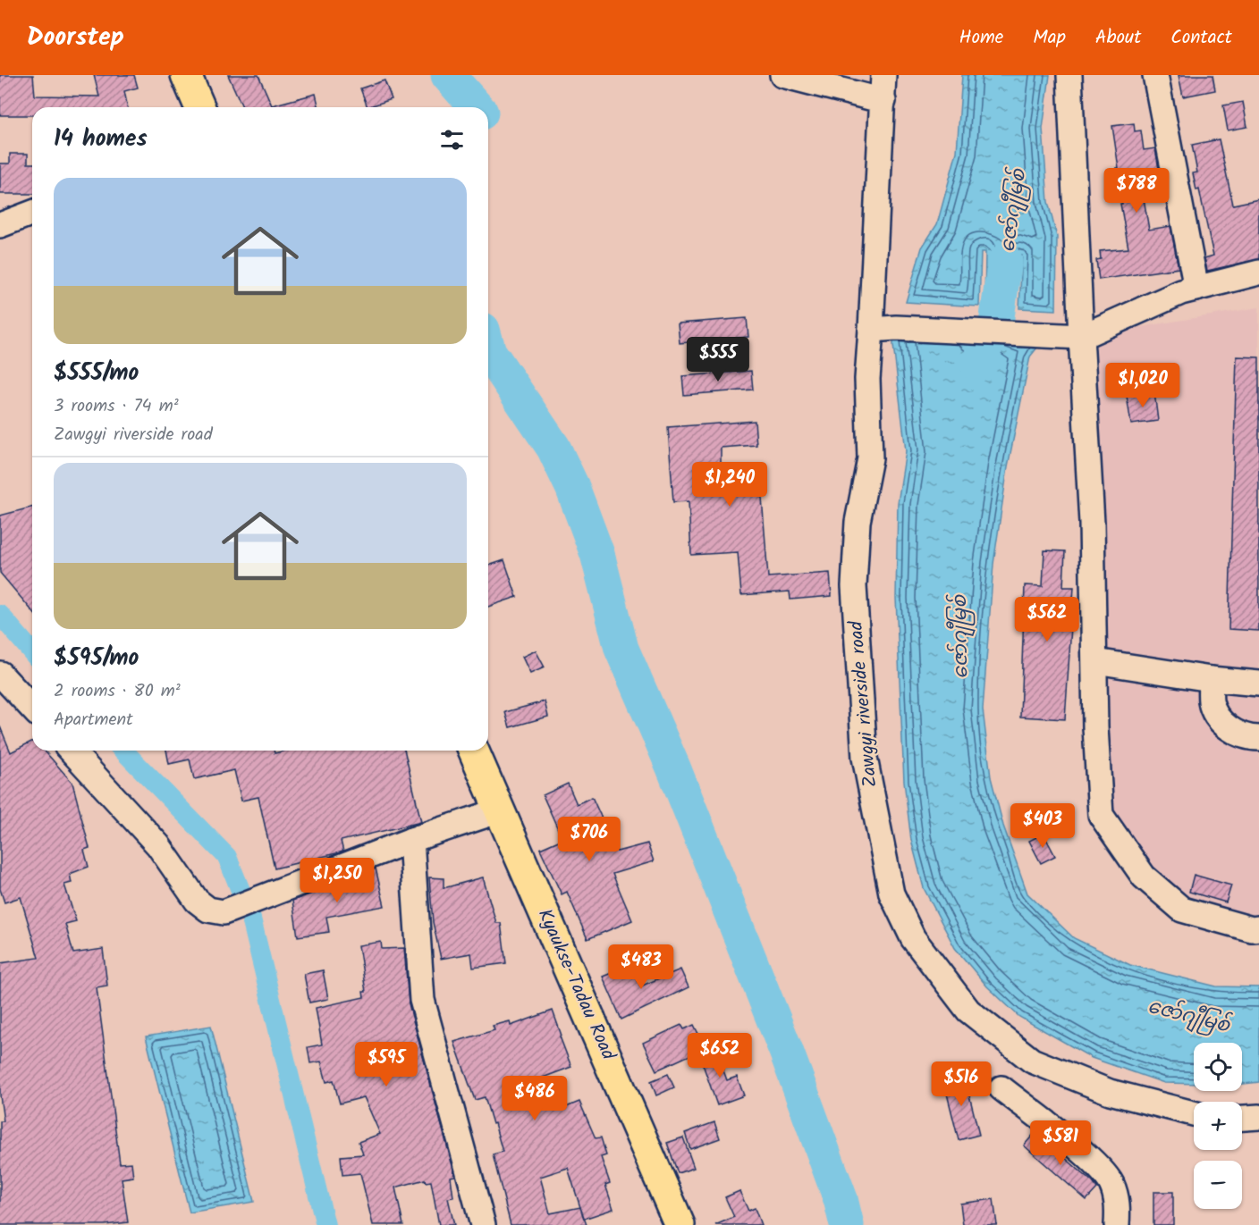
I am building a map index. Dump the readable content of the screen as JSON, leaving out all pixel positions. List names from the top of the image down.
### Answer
{
  "streets": {
    "main road": ["Kyaukse-Tadau Road"],
    "street": ["Zawgyi riverside road"]
  },
  "water": ["ဇော်ဂျီမြစ်"],
  "page": {
    "header": "Doorstep",
    "nav": [
      "Home",
      "Map",
      "About",
      "Contact"
    ],
    "heading": "14 homes",
    "price": [
      "$788",
      "$555",
      "$1,020",
      "$1,240",
      "$562",
      "$403",
      "$706",
      "$1,250",
      "$483",
      "$652",
      "$595",
      "$516",
      "$486",
      "$581"
    ],
    "list": [
      {
        "name": "$555/mo",
        "note": "3 rooms · 74 m² · Zawgyi riverside road"
      },
      {
        "name": "$595/mo",
        "note": "2 rooms · 80 m² · Apartment"
      }
    ],
    "map_buttons": ["+", "−"]
  }
}
